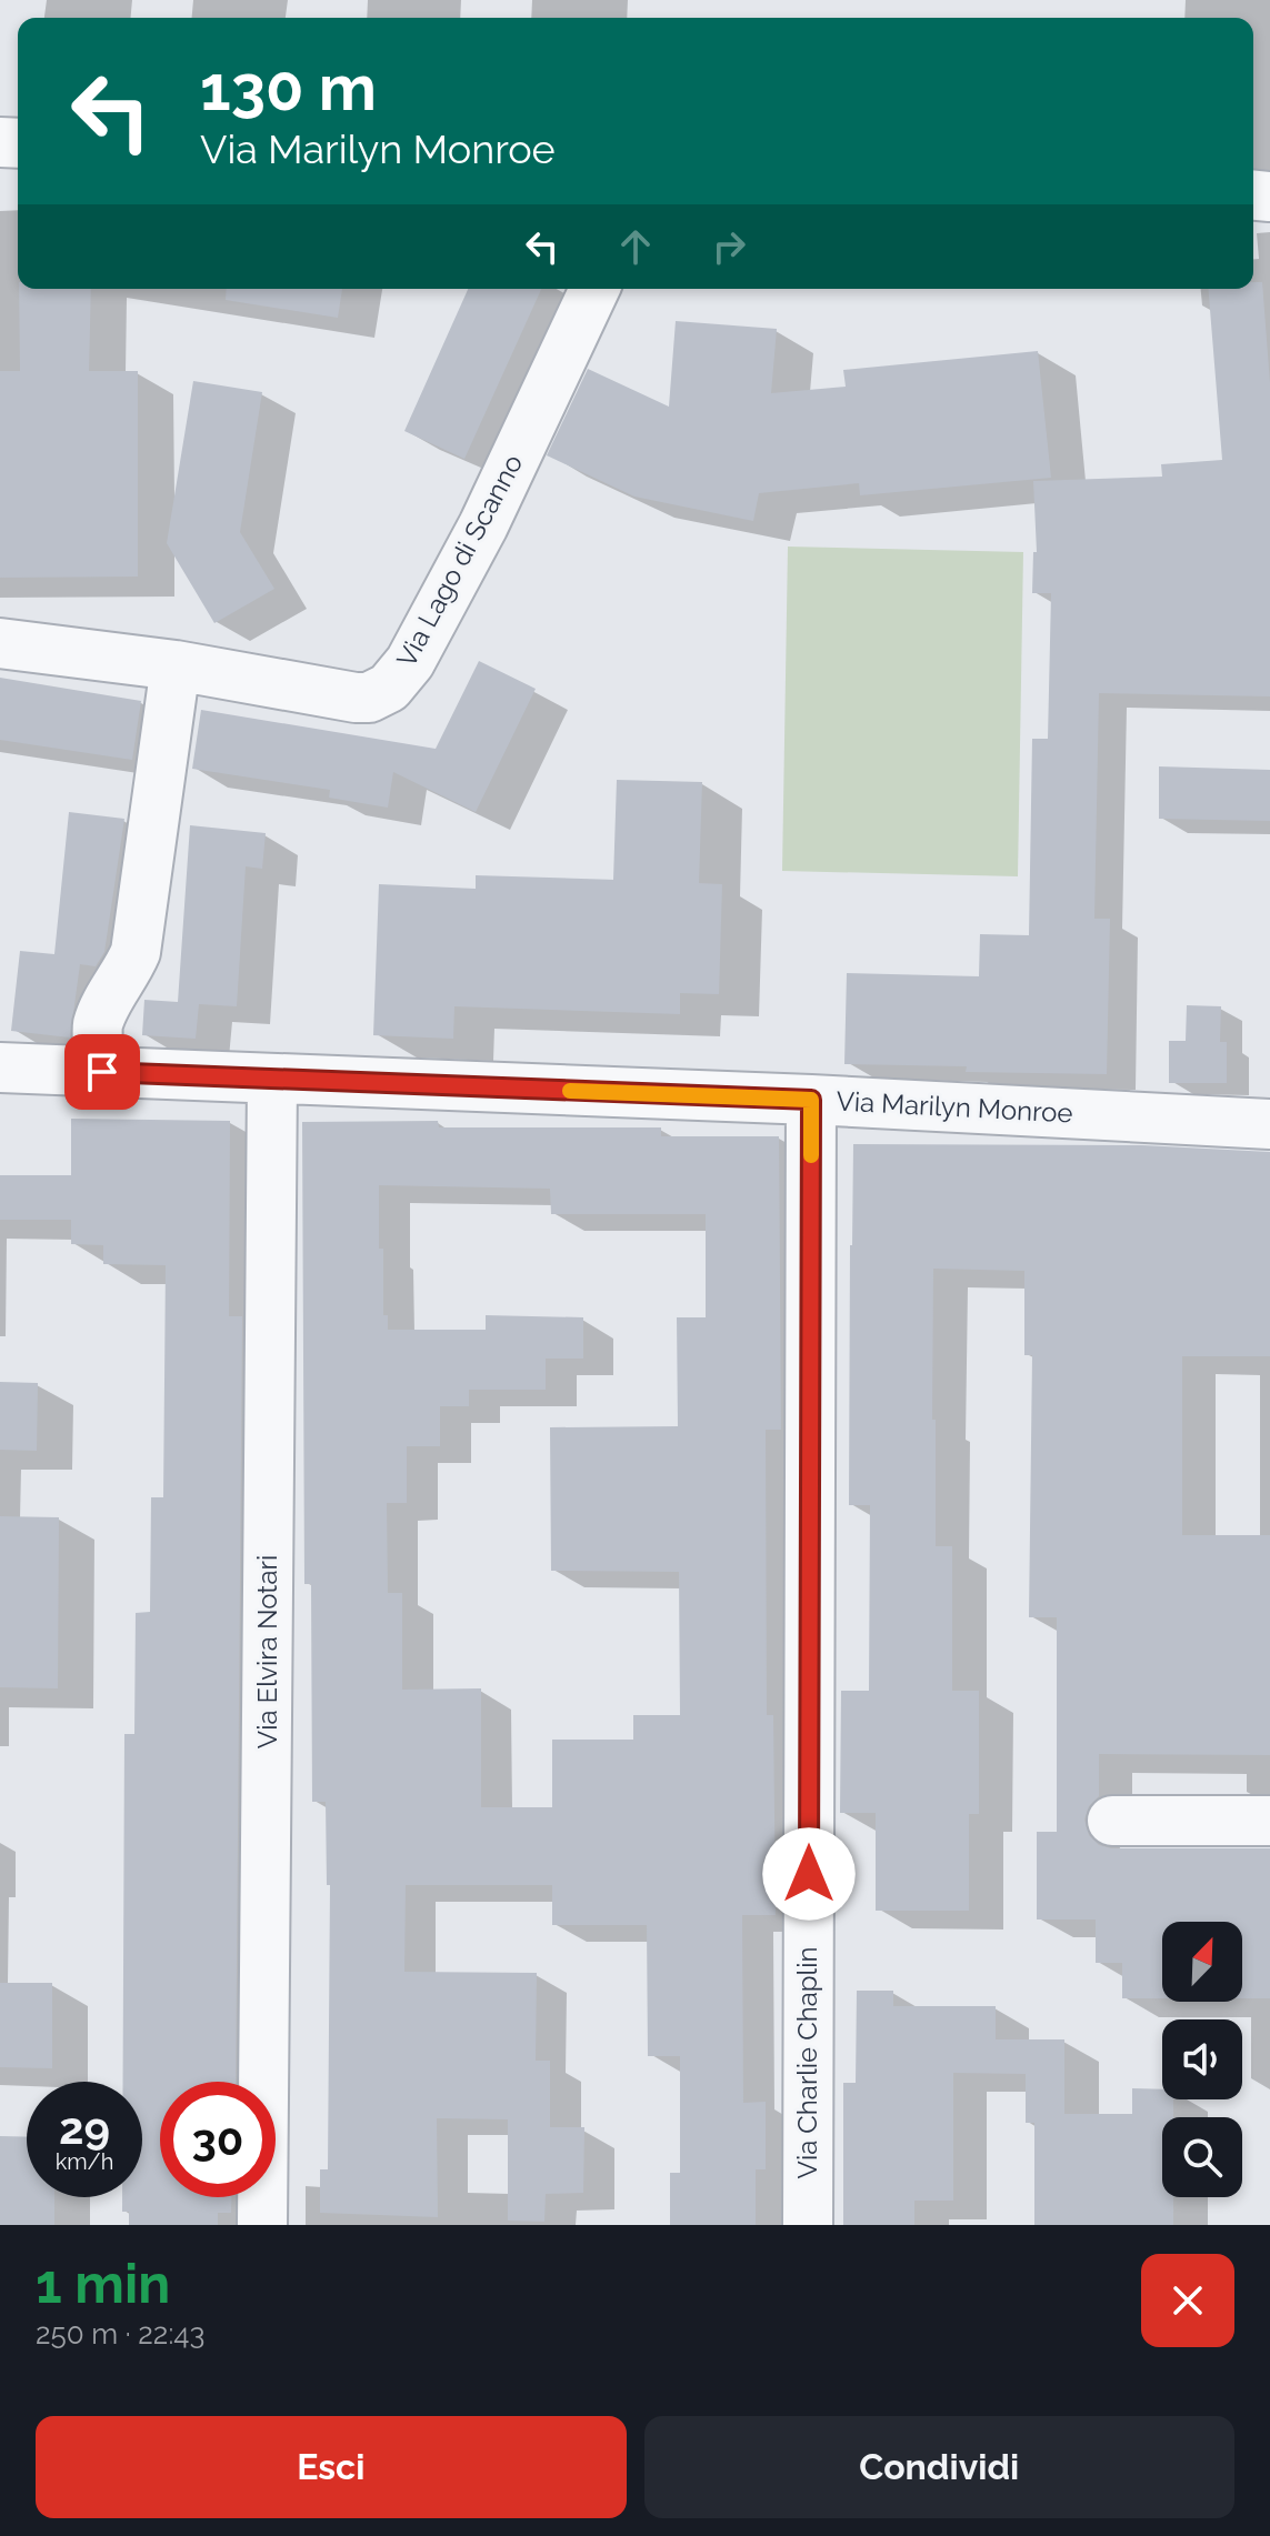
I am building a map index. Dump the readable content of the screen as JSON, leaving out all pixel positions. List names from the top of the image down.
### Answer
{
  "streets": {
    "street": [
      "Via Lago di Scanno",
      "Via Marilyn Monroe",
      "Via Elvira Notari",
      "Via Charlie Chaplin"
    ]
  },
  "crossings": [
    ["Via Marilyn Monroe", "Via Elvira Notari"],
    ["Via Marilyn Monroe", "Via Charlie Chaplin"]
  ],
  "north": "top right",
  "page": {
    "turn": ["130 m", "Via Marilyn Monroe"],
    "speed": "29 km/h",
    "limit": "30",
    "heading": ["1 min", "250 m · 22:43"],
    "buttons": ["Esci", "Condividi"]
  }
}
